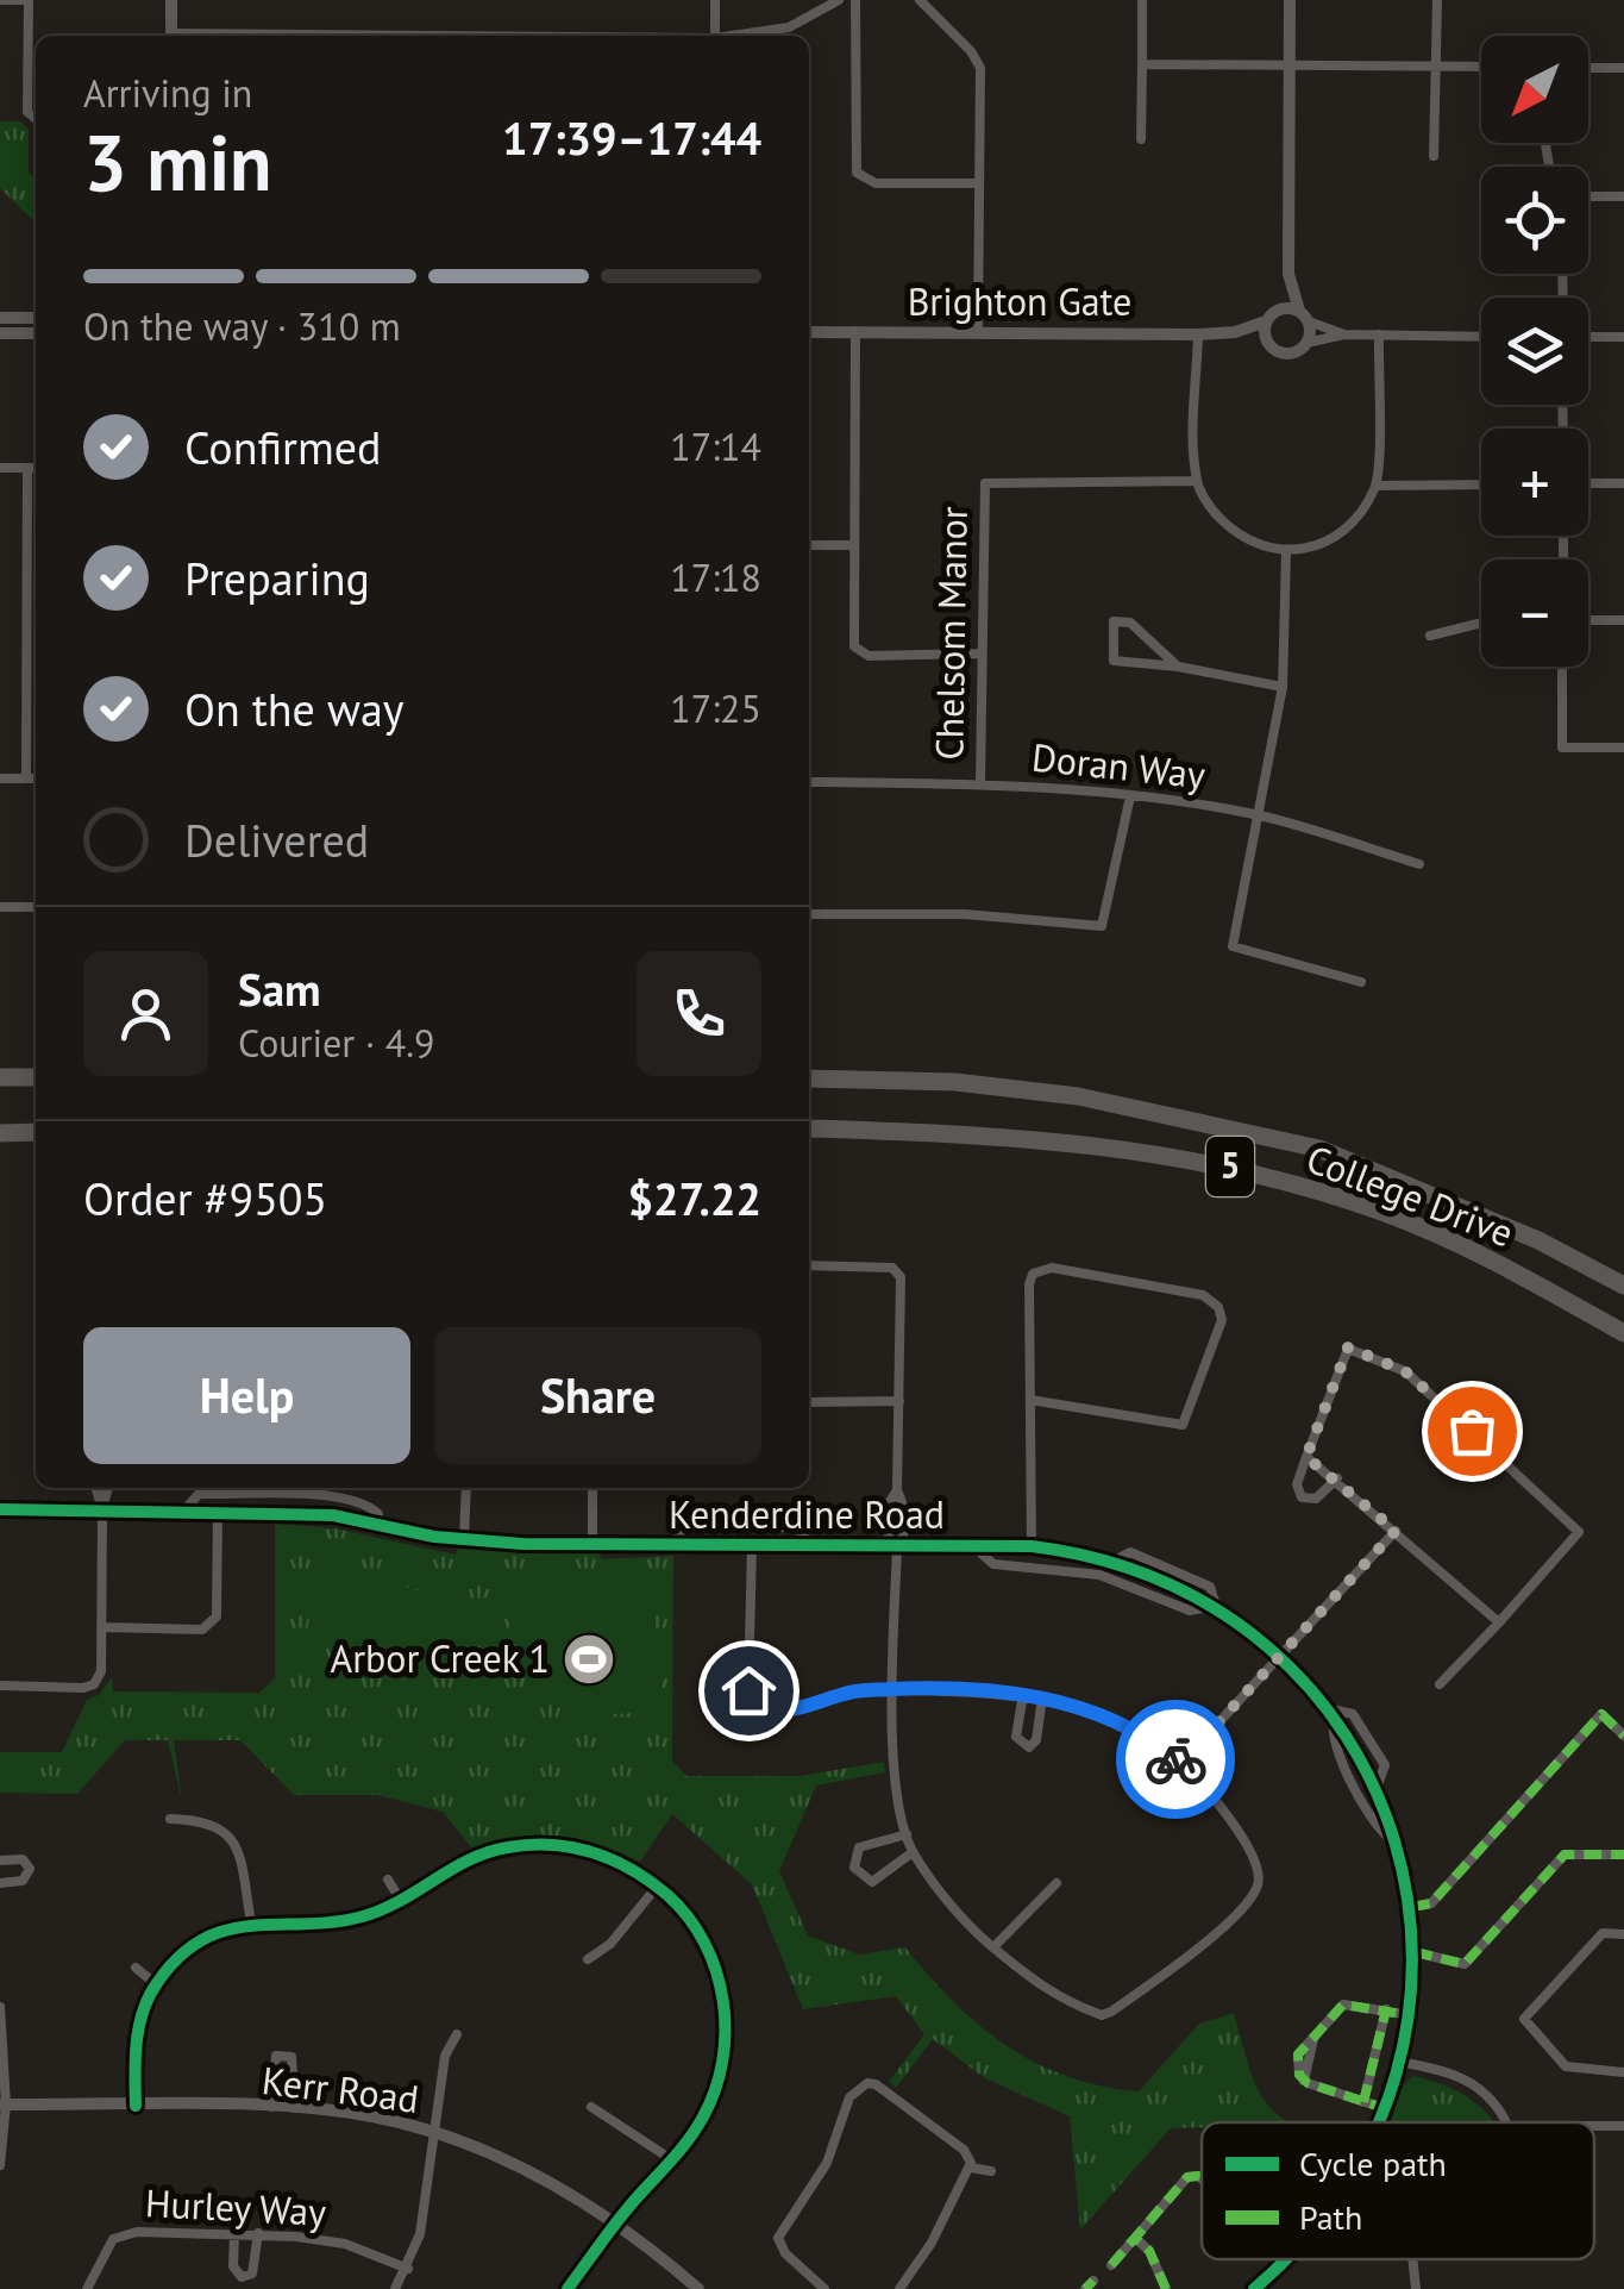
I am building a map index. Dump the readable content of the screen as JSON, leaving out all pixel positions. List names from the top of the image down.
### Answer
{
  "streets": {
    "highway": ["5", "College Drive"],
    "street": [
      "Brighton Gate",
      "Chelsom Manor",
      "Doran Way",
      "Kenderdine Road",
      "Kerr Road",
      "Hurley Way"
    ]
  },
  "crossings": [
    ["Chelsom Manor", "Doran Way"]
  ],
  "places": {
    "sports": ["Arbor Creek 1"]
  },
  "legend": ["Cycle path", "Path"],
  "north": "bottom left",
  "page": {
    "map_buttons": ["+", "−"],
    "heading": ["3 min", "Arriving in", "17:39–17:44"],
    "panel": [
      "Sam",
      "Courier · 4.9",
      "Order #9505",
      "$27.22"
    ],
    "bar": "On the way · 310 m",
    "list": [
      ["Confirmed", "17:14"],
      ["Preparing", "17:18"],
      ["On the way", "17:25"],
      "Delivered"
    ],
    "buttons": ["Help", "Share"]
  }
}
